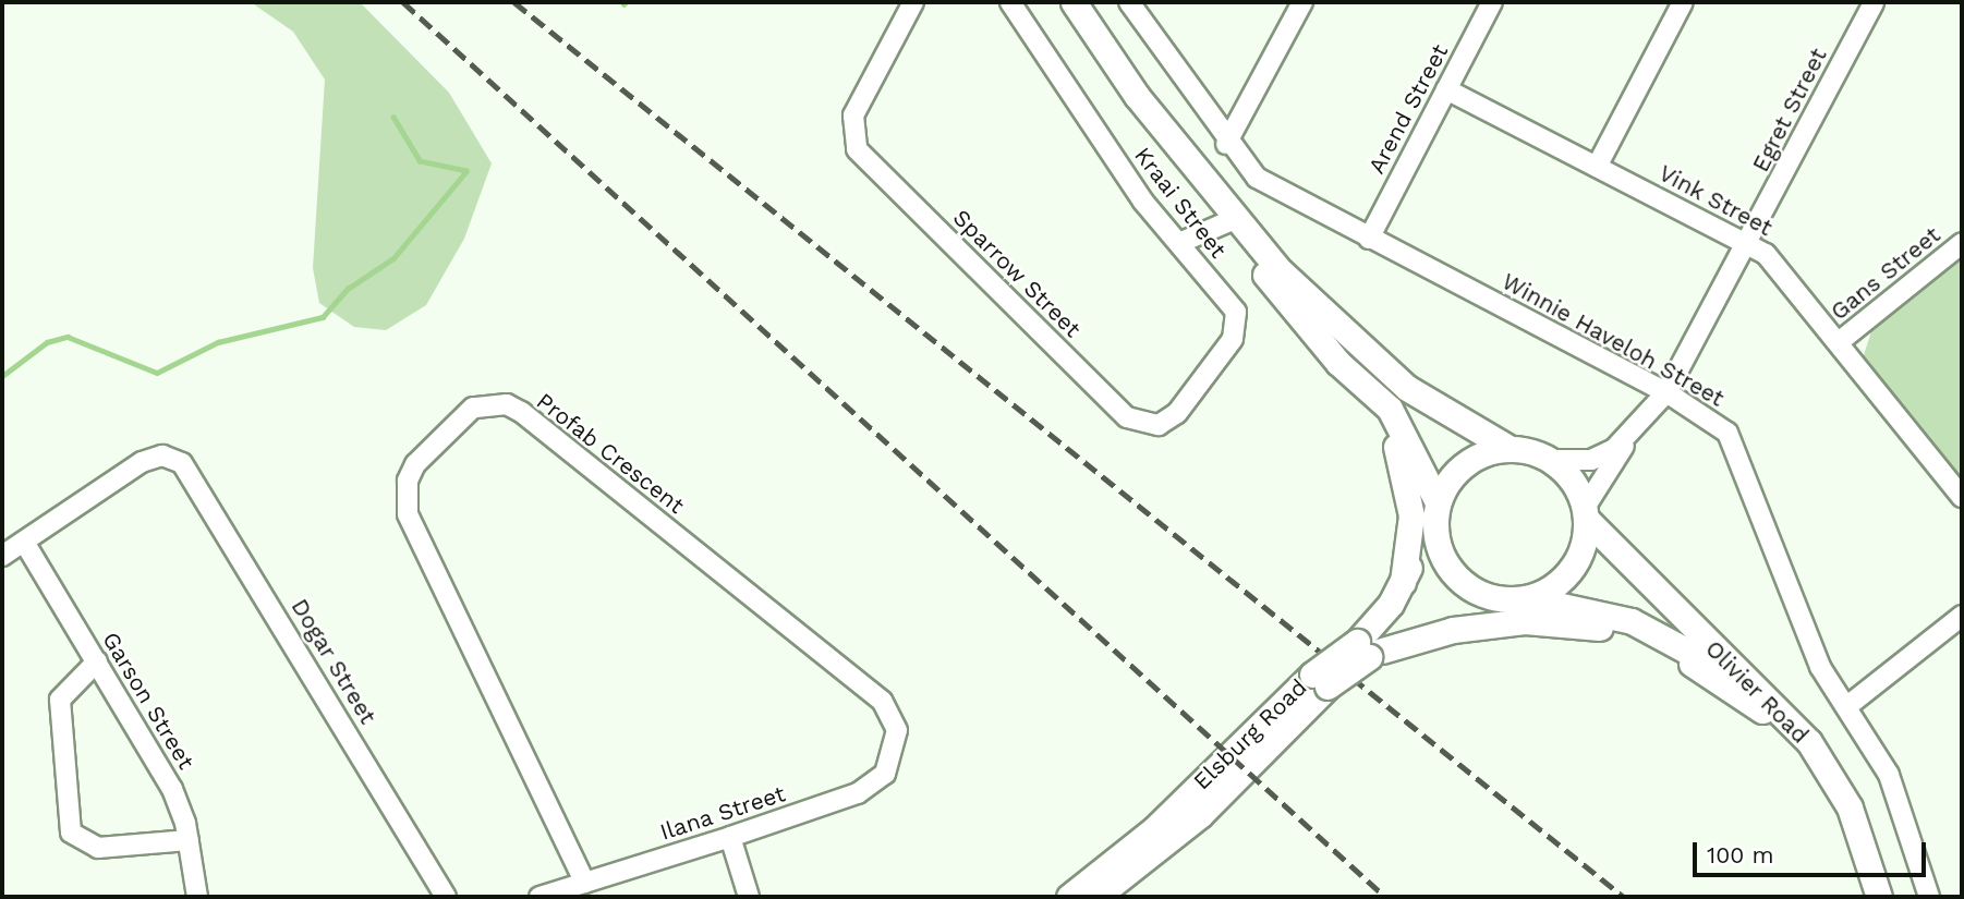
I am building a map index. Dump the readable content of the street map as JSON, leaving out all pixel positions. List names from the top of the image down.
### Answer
{
  "streets": {
    "main road": ["Olivier Road", "Elsburg Road"],
    "street": [
      "Arend Street",
      "Egret Street",
      "Vink Street",
      "Kraai Street",
      "Sparrow Street",
      "Gans Street",
      "Winnie Haveloh Street",
      "Profab Crescent",
      "Dogar Street",
      "Garson Street",
      "Ilana Street"
    ]
  },
  "crossings": [
    ["Arend Street", "Vink Street"],
    ["Arend Street", "Winnie Haveloh Street"],
    ["Egret Street", "Vink Street"],
    ["Egret Street", "Winnie Haveloh Street"],
    ["Vink Street", "Gans Street"],
    ["Kraai Street", "Sparrow Street"],
    ["Profab Crescent", "Ilana Street"],
    ["Dogar Street", "Garson Street"],
    ["Olivier Road", "Elsburg Road"]
  ],
  "scale_bar": "100 m"
}
